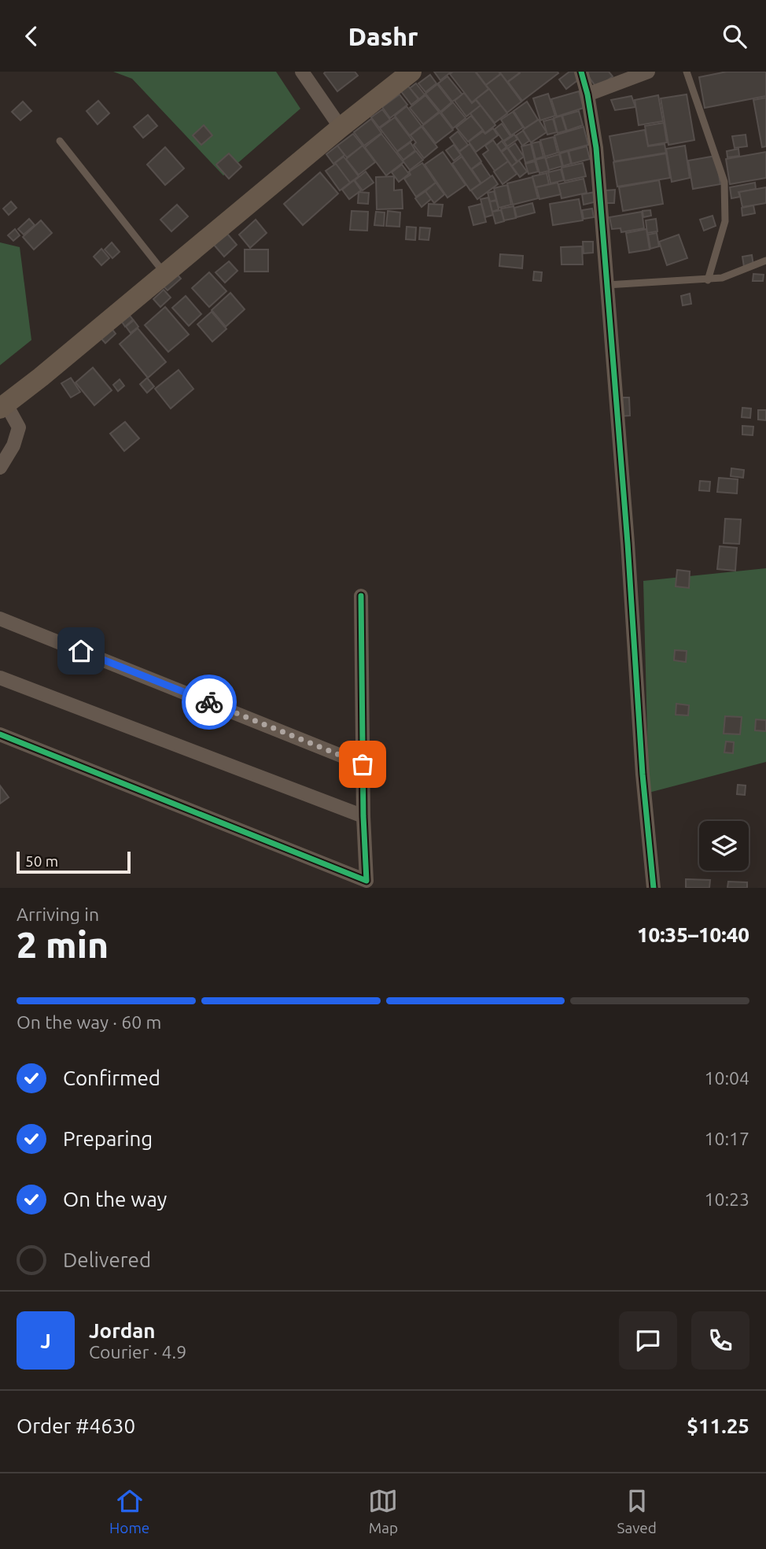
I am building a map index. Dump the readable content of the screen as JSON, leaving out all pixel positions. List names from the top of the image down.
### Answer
{
  "scale_bar": "50 m",
  "page": {
    "header": "Dashr",
    "scale": "50 m",
    "heading": ["2 min", "Arriving in", "10:35–10:40"],
    "panel": [
      "Jordan",
      "Courier · 4.9",
      "Order #4630",
      "$11.25"
    ],
    "bar": "On the way · 60 m",
    "list": [
      ["Confirmed", "10:04"],
      ["Preparing", "10:17"],
      ["On the way", "10:23"],
      "Delivered"
    ],
    "round": "J",
    "tabs": ["Home", "Map", "Saved"]
  }
}
